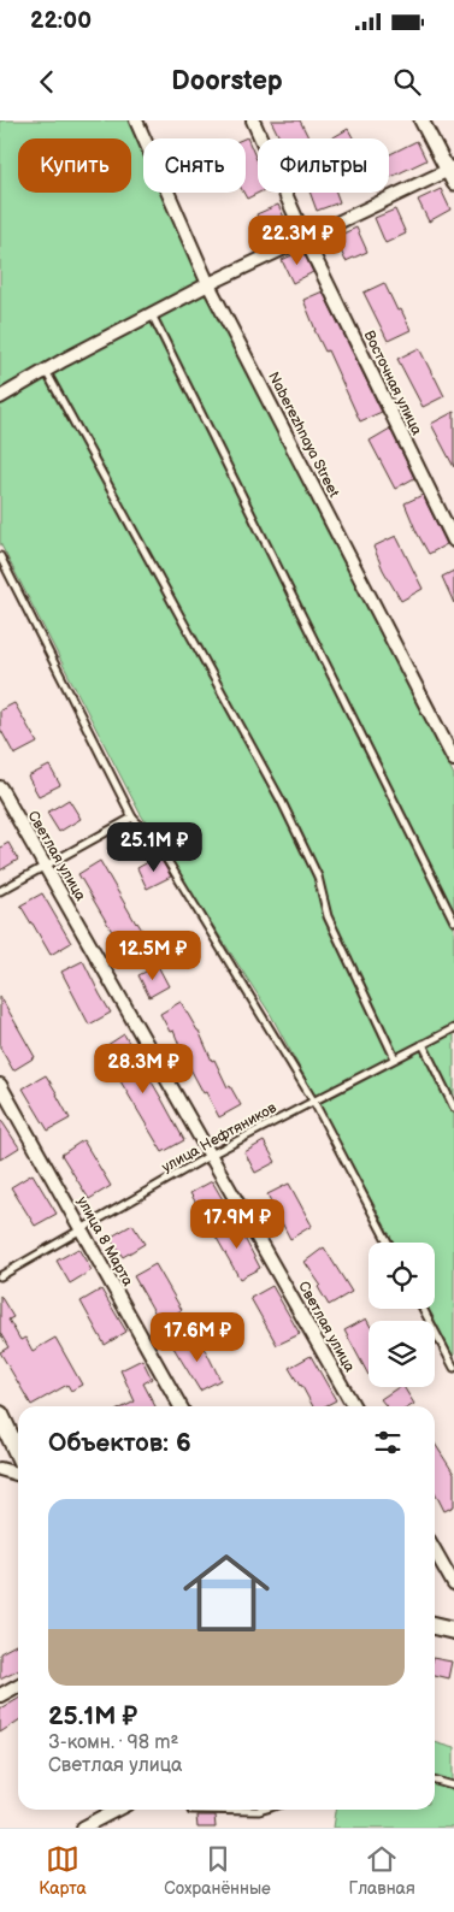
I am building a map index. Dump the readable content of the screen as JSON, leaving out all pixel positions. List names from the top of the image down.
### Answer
{
  "streets": {
    "street": [
      "Восточная улица",
      "Naberezhnaya Street",
      "Светлая улица",
      "улица 8 Марта"
    ],
    "lane": ["улица Нефтяников"]
  },
  "crossings": [
    ["Светлая улица", "улица Нефтяников"],
    ["улица Нефтяников", "улица 8 Марта"]
  ],
  "page": {
    "status": "22:00",
    "header": "Doorstep",
    "chip": ["Купить", "Снять", "Фильтры"],
    "price": [
      "22.3M ₽",
      "25.1M ₽",
      "12.5M ₽",
      "28.3M ₽",
      "17.9M ₽",
      "17.6M ₽"
    ],
    "heading": "Объектов: 6",
    "list": [
      {
        "name": "25.1M ₽",
        "note": "3-комн. · 98 m² · Светлая улица"
      }
    ],
    "tabs": ["Карта", "Сохранённые", "Главная"]
  }
}
